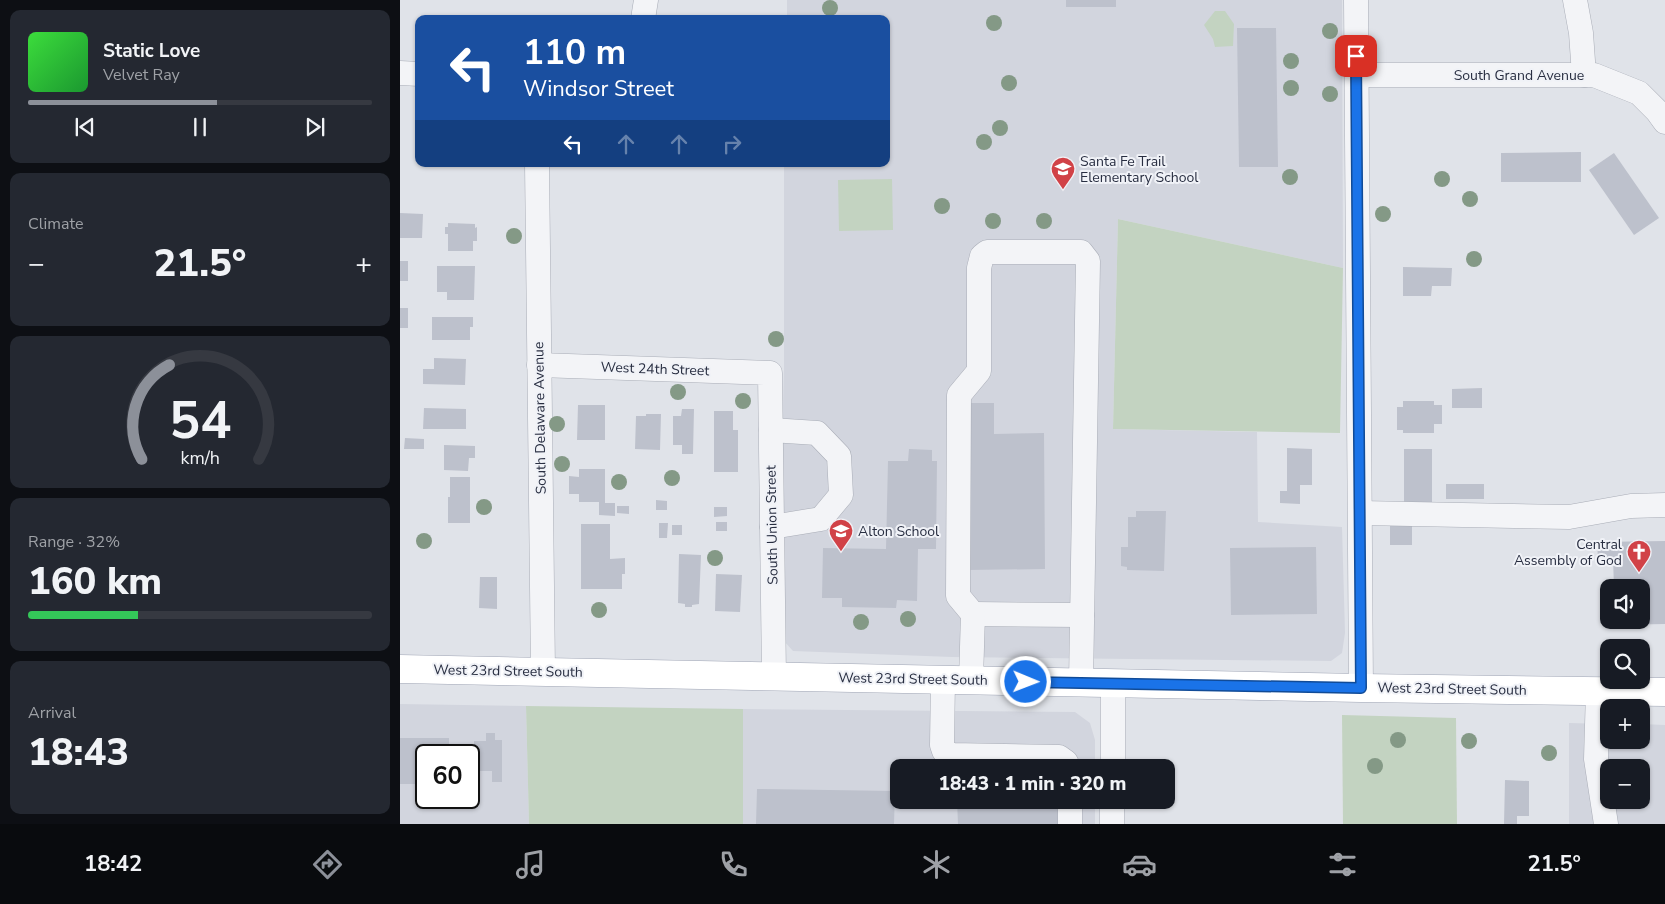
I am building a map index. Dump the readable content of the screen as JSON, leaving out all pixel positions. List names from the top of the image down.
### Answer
{
  "streets": {
    "main road": ["West 23rd Street South"],
    "street": [
      "South Grand Avenue",
      "West 24th Street",
      "South Delaware Avenue",
      "South Union Street"
    ]
  },
  "crossings": [
    ["West 24th Street", "South Delaware Avenue"],
    ["West 24th Street", "South Union Street"],
    ["South Delaware Avenue", "West 23rd Street South"],
    ["South Union Street", "West 23rd Street South"]
  ],
  "places": {
    "school or university": ["Santa Fe Trail Elementary School", "Alton School"],
    "church": ["Central Assembly of God"]
  },
  "page": {
    "turn": ["110 m", "Windsor Street"],
    "song": ["Static Love", "Velvet Ray"],
    "tile": [
      "Climate",
      ["Range · 32%", "160 km"],
      ["Arrival", "18:43"]
    ],
    "heat": ["−", "21.5°", "+"],
    "map_buttons": ["+", "−"],
    "limit": "60",
    "trip": "18:43 · 1 min · 320 m",
    "tabs": ["18:42", "21.5°"],
    "gauge": ["54", "km/h"]
  }
}
